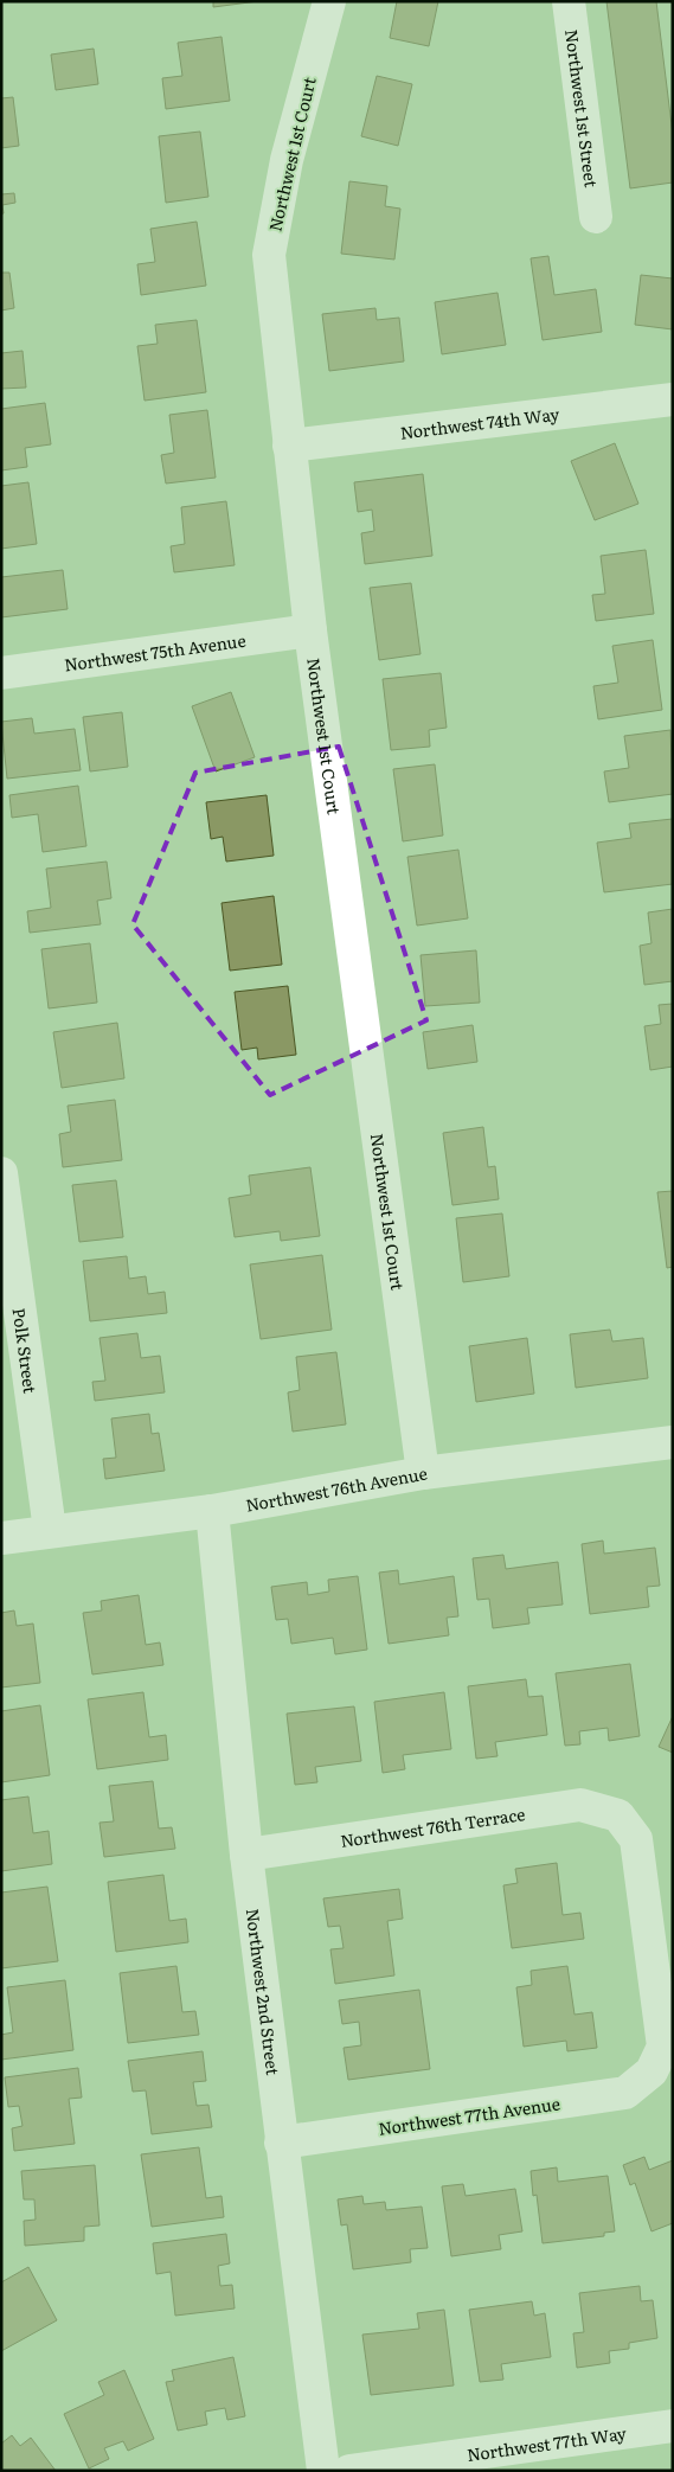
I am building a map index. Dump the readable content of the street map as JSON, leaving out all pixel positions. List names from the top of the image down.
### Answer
{
  "streets": {
    "street": [
      "Northwest 1st Street",
      "Northwest 1st Court",
      "Northwest 74th Way",
      "Northwest 75th Avenue",
      "Polk Street",
      "Northwest 76th Avenue",
      "Northwest 76th Terrace",
      "Northwest 2nd Street",
      "Northwest 77th Avenue",
      "Northwest 77th Way"
    ]
  },
  "crossings": [
    ["Northwest 1st Court", "Northwest 74th Way"],
    ["Northwest 1st Court", "Northwest 75th Avenue"],
    ["Northwest 1st Court", "Northwest 76th Avenue"],
    ["Polk Street", "Northwest 76th Avenue"],
    ["Northwest 76th Avenue", "Northwest 2nd Street"],
    ["Northwest 76th Terrace", "Northwest 2nd Street"],
    ["Northwest 76th Terrace", "Northwest 77th Avenue"],
    ["Northwest 2nd Street", "Northwest 77th Avenue"]
  ]
}
